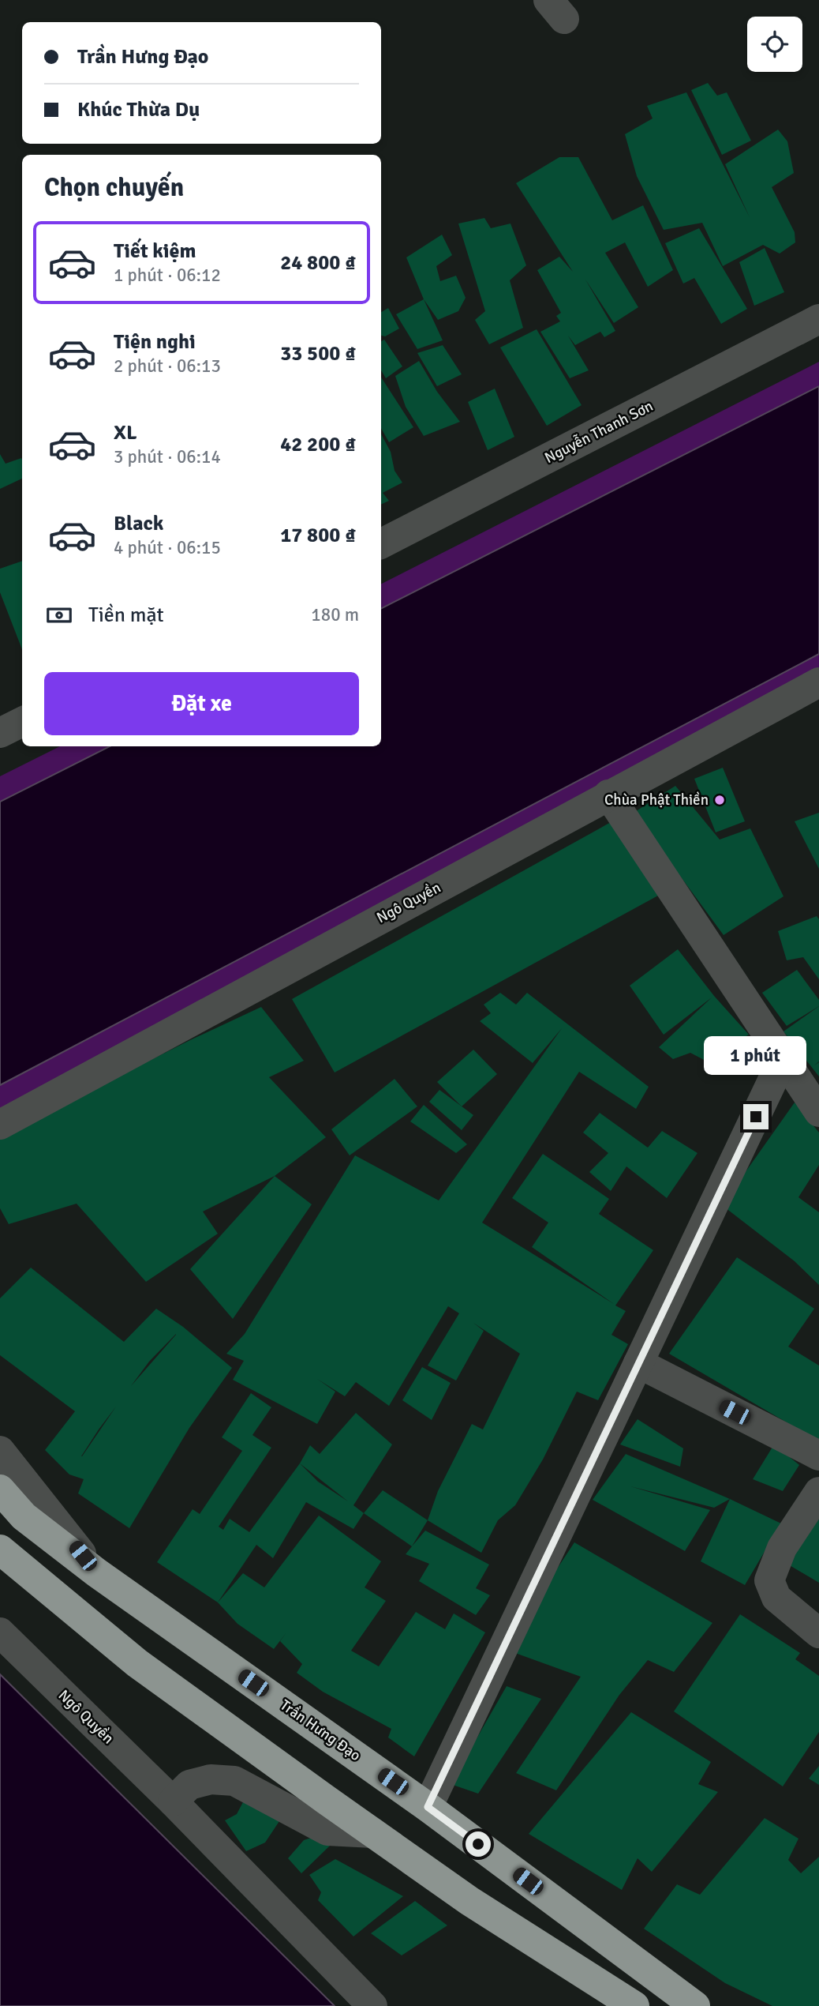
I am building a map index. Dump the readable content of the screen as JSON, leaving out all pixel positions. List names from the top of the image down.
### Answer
{
  "streets": {
    "highway": ["Trần Hưng Đạo"],
    "street": ["Nguyễn Thanh Sơn", "Ngô Quyền"]
  },
  "places": ["Chùa Phật Thiền"],
  "page": {
    "banner": ["Trần Hưng Đạo", "Khúc Thừa Dụ"],
    "heading": "Chọn chuyến",
    "list": [
      {
        "name": "Tiết kiệm",
        "note": "1 phút · 06:12",
        "value": "24 800 ₫"
      },
      {
        "name": "Tiện nghi",
        "note": "2 phút · 06:13",
        "value": "33 500 ₫"
      },
      {
        "name": "XL",
        "note": "3 phút · 06:14",
        "value": "42 200 ₫"
      },
      {
        "name": "Black",
        "note": "4 phút · 06:15",
        "value": "17 800 ₫"
      }
    ],
    "pay": ["Tiền mặt", "180 m"],
    "buttons": "Đặt xe",
    "bubble": "1 phút"
  }
}
